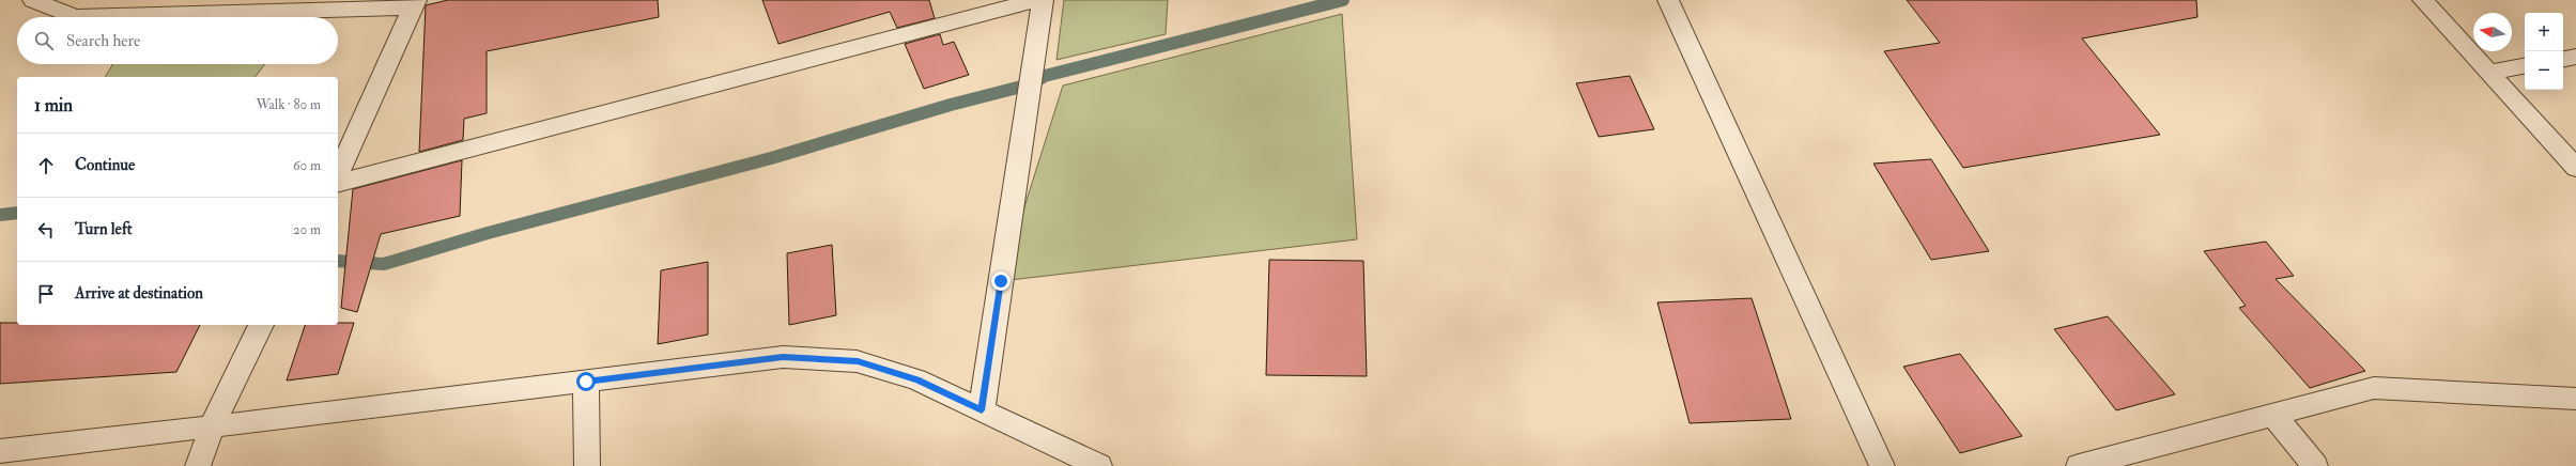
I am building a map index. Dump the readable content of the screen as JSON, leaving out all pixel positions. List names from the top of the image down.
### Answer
{
  "north": "left",
  "page": {
    "map_buttons": ["+", "−"],
    "search": "Search here",
    "heading": ["1 min", "Walk · 80 m"],
    "list": [
      ["Continue", "60 m"],
      ["Turn left", "20 m"],
      "Arrive at destination"
    ]
  }
}
